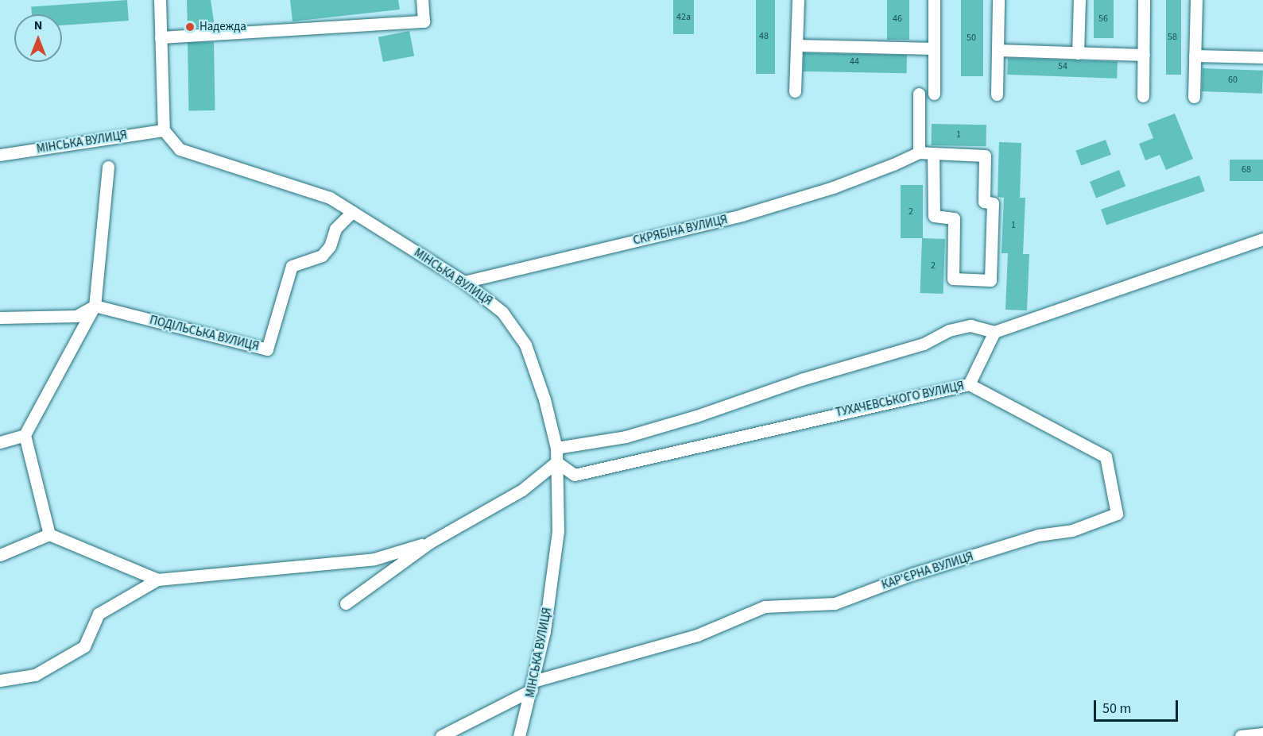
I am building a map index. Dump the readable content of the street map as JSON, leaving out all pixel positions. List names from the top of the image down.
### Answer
{
  "streets": {
    "street": [
      "МІНСЬКА ВУЛИЦЯ",
      "СКРЯБІНА ВУЛИЦЯ",
      "ПОДІЛЬСЬКА ВУЛИЦЯ",
      "ТУХАЧЕВСЬКОГО ВУЛИЦЯ",
      "КАР’ЄРНА ВУЛИЦЯ"
    ]
  },
  "crossings": [
    ["МІНСЬКА ВУЛИЦЯ", "СКРЯБІНА ВУЛИЦЯ"],
    ["МІНСЬКА ВУЛИЦЯ", "ПОДІЛЬСЬКА ВУЛИЦЯ"],
    ["МІНСЬКА ВУЛИЦЯ", "ТУХАЧЕВСЬКОГО ВУЛИЦЯ"],
    ["МІНСЬКА ВУЛИЦЯ", "КАР’ЄРНА ВУЛИЦЯ"],
    ["ТУХАЧЕВСЬКОГО ВУЛИЦЯ", "КАР’ЄРНА ВУЛИЦЯ"]
  ],
  "places": ["Надежда"],
  "house_numbers": [
    "42а",
    "46",
    "56",
    "48",
    "58",
    "50",
    "44",
    "54",
    "60",
    "1",
    "68",
    "2",
    "1",
    "2"
  ],
  "scale_bar": "50 m",
  "north": "top"
}
